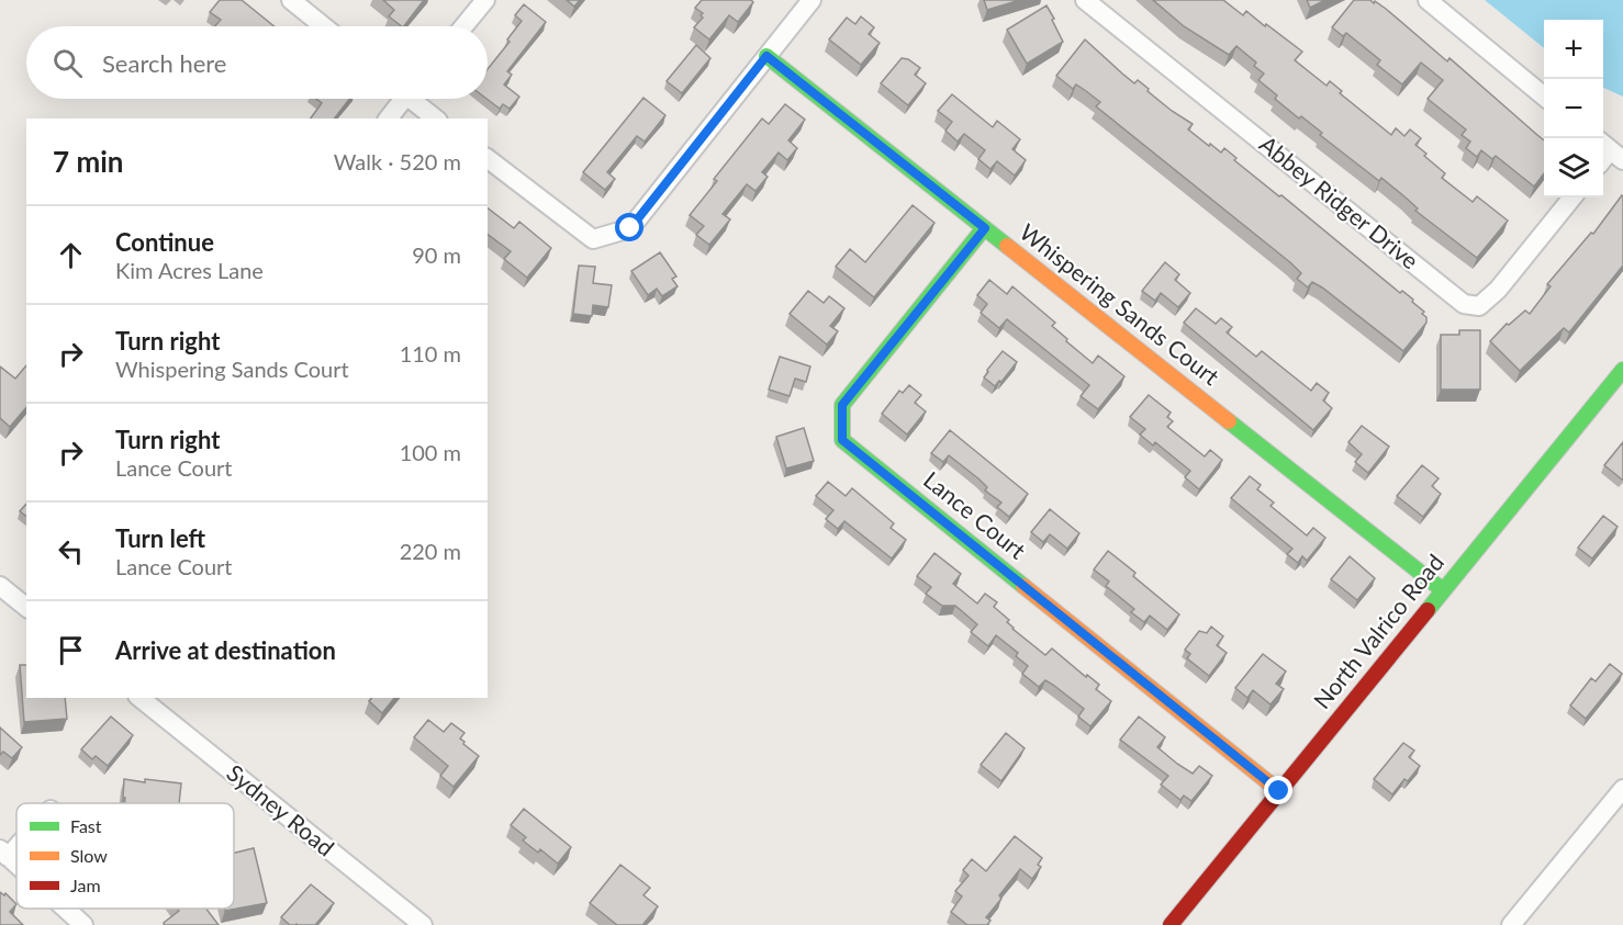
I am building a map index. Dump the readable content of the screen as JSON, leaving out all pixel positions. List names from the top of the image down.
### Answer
{
  "streets": {
    "street": [
      "Abbey Ridger Drive",
      "Whispering Sands Court",
      "Lance Court",
      "North Valrico Road",
      "Sydney Road"
    ]
  },
  "crossings": [
    ["Whispering Sands Court", "Lance Court"],
    ["Whispering Sands Court", "North Valrico Road"],
    ["Lance Court", "North Valrico Road"]
  ],
  "legend": ["Fast", "Slow", "Jam"],
  "page": {
    "map_buttons": ["+", "−"],
    "search": "Search here",
    "heading": ["7 min", "Walk · 520 m"],
    "list": [
      ["Continue", "Kim Acres Lane", "90 m"],
      ["Turn right", "Whispering Sands Court", "110 m"],
      ["Turn right", "Lance Court", "100 m"],
      ["Turn left", "Lance Court", "220 m"],
      "Arrive at destination"
    ]
  }
}
